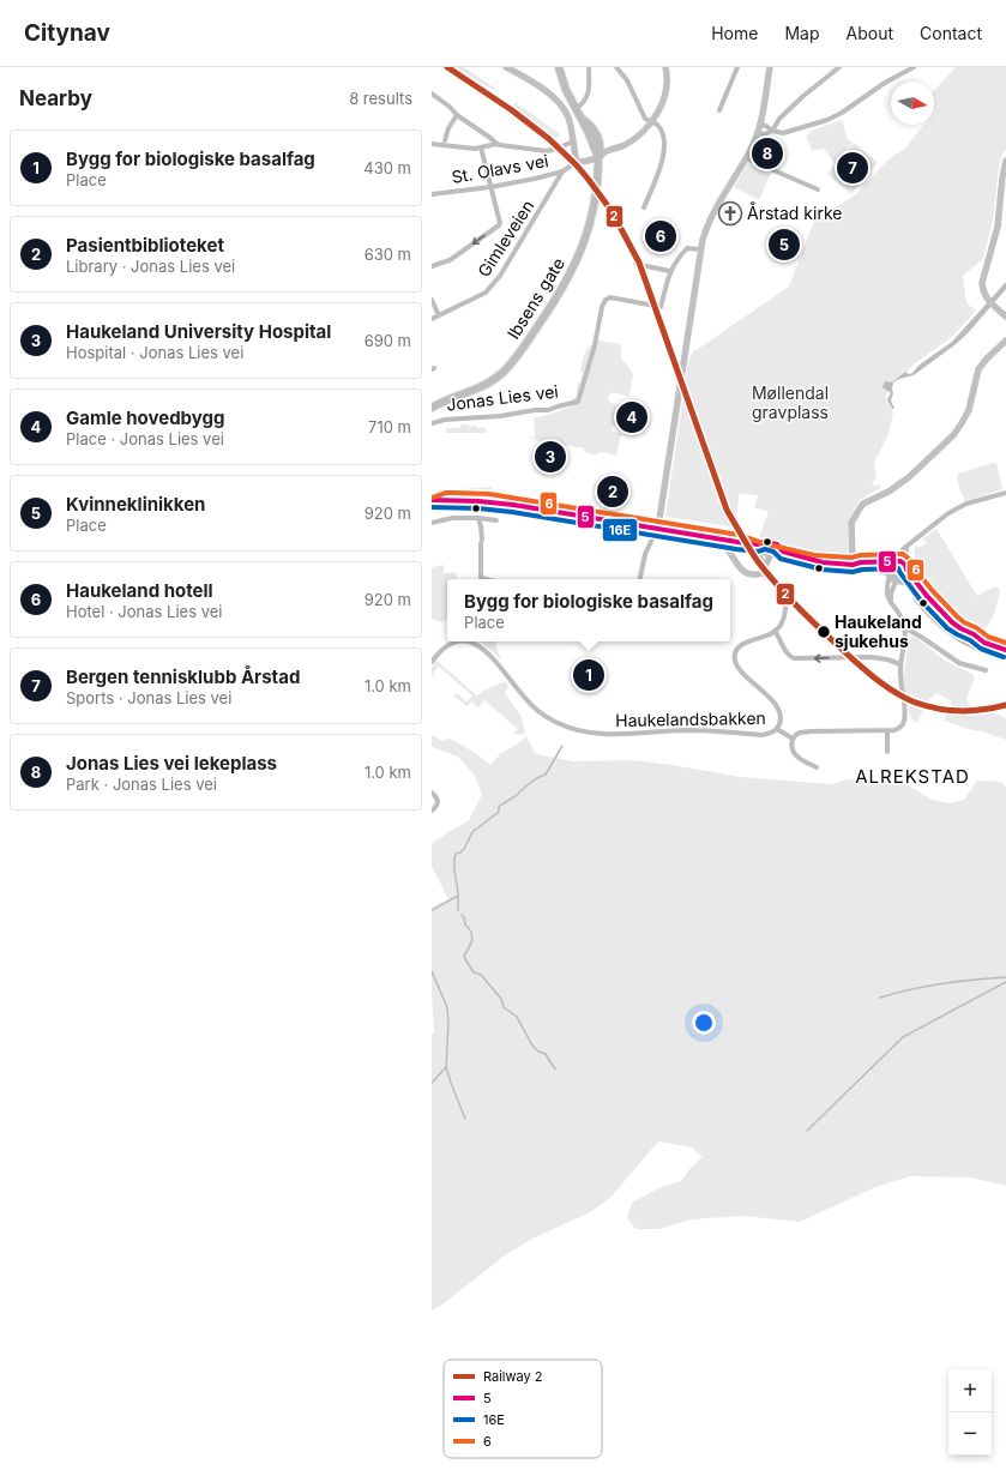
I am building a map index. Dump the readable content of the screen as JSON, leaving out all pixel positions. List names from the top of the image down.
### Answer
{
  "streets": {
    "main road": ["Ibsens gate"],
    "street": [
      "St. Olavs vei",
      "Gimleveien",
      "Jonas Lies vei",
      "Haukelandsbakken"
    ]
  },
  "crossings": [
    ["St. Olavs vei", "Gimleveien"],
    ["St. Olavs vei", "Ibsens gate"]
  ],
  "districts": ["ALREKSTAD"],
  "parks": ["Møllendal gravplass"],
  "places": {
    "church": ["Årstad kirke"],
    "other": ["Haukeland sjukehus"]
  },
  "lines": [
    "rail line 2",
    "transit line 6",
    "transit line 5",
    "transit line 16E"
  ],
  "legend": [
    "Railway 2",
    "5",
    "16E",
    "6"
  ],
  "north": "right",
  "page": {
    "header": "Citynav",
    "nav": [
      "Home",
      "Map",
      "About",
      "Contact"
    ],
    "heading": ["Nearby", "8 results"],
    "list": [
      {
        "mark": "1",
        "name": "Bygg for biologiske basalfag",
        "note": "Place",
        "value": "430 m"
      },
      {
        "mark": "2",
        "name": "Pasientbiblioteket",
        "note": "Library · Jonas Lies vei",
        "value": "630 m"
      },
      {
        "mark": "3",
        "name": "Haukeland University Hospital",
        "note": "Hospital · Jonas Lies vei",
        "value": "690 m"
      },
      {
        "mark": "4",
        "name": "Gamle hovedbygg",
        "note": "Place · Jonas Lies vei",
        "value": "710 m"
      },
      {
        "mark": "5",
        "name": "Kvinneklinikken",
        "note": "Place",
        "value": "920 m"
      },
      {
        "mark": "6",
        "name": "Haukeland hotell",
        "note": "Hotel · Jonas Lies vei",
        "value": "920 m"
      },
      {
        "mark": "7",
        "name": "Bergen tennisklubb Årstad",
        "note": "Sports · Jonas Lies vei",
        "value": "1.0 km"
      },
      {
        "mark": "8",
        "name": "Jonas Lies vei lekeplass",
        "note": "Park · Jonas Lies vei",
        "value": "1.0 km"
      }
    ],
    "pins": [
      "8",
      "7",
      "6",
      "5",
      "4",
      "3",
      "2",
      "1"
    ],
    "popup": ["Bygg for biologiske basalfag", "Place"],
    "map_buttons": ["+", "−"]
  }
}
